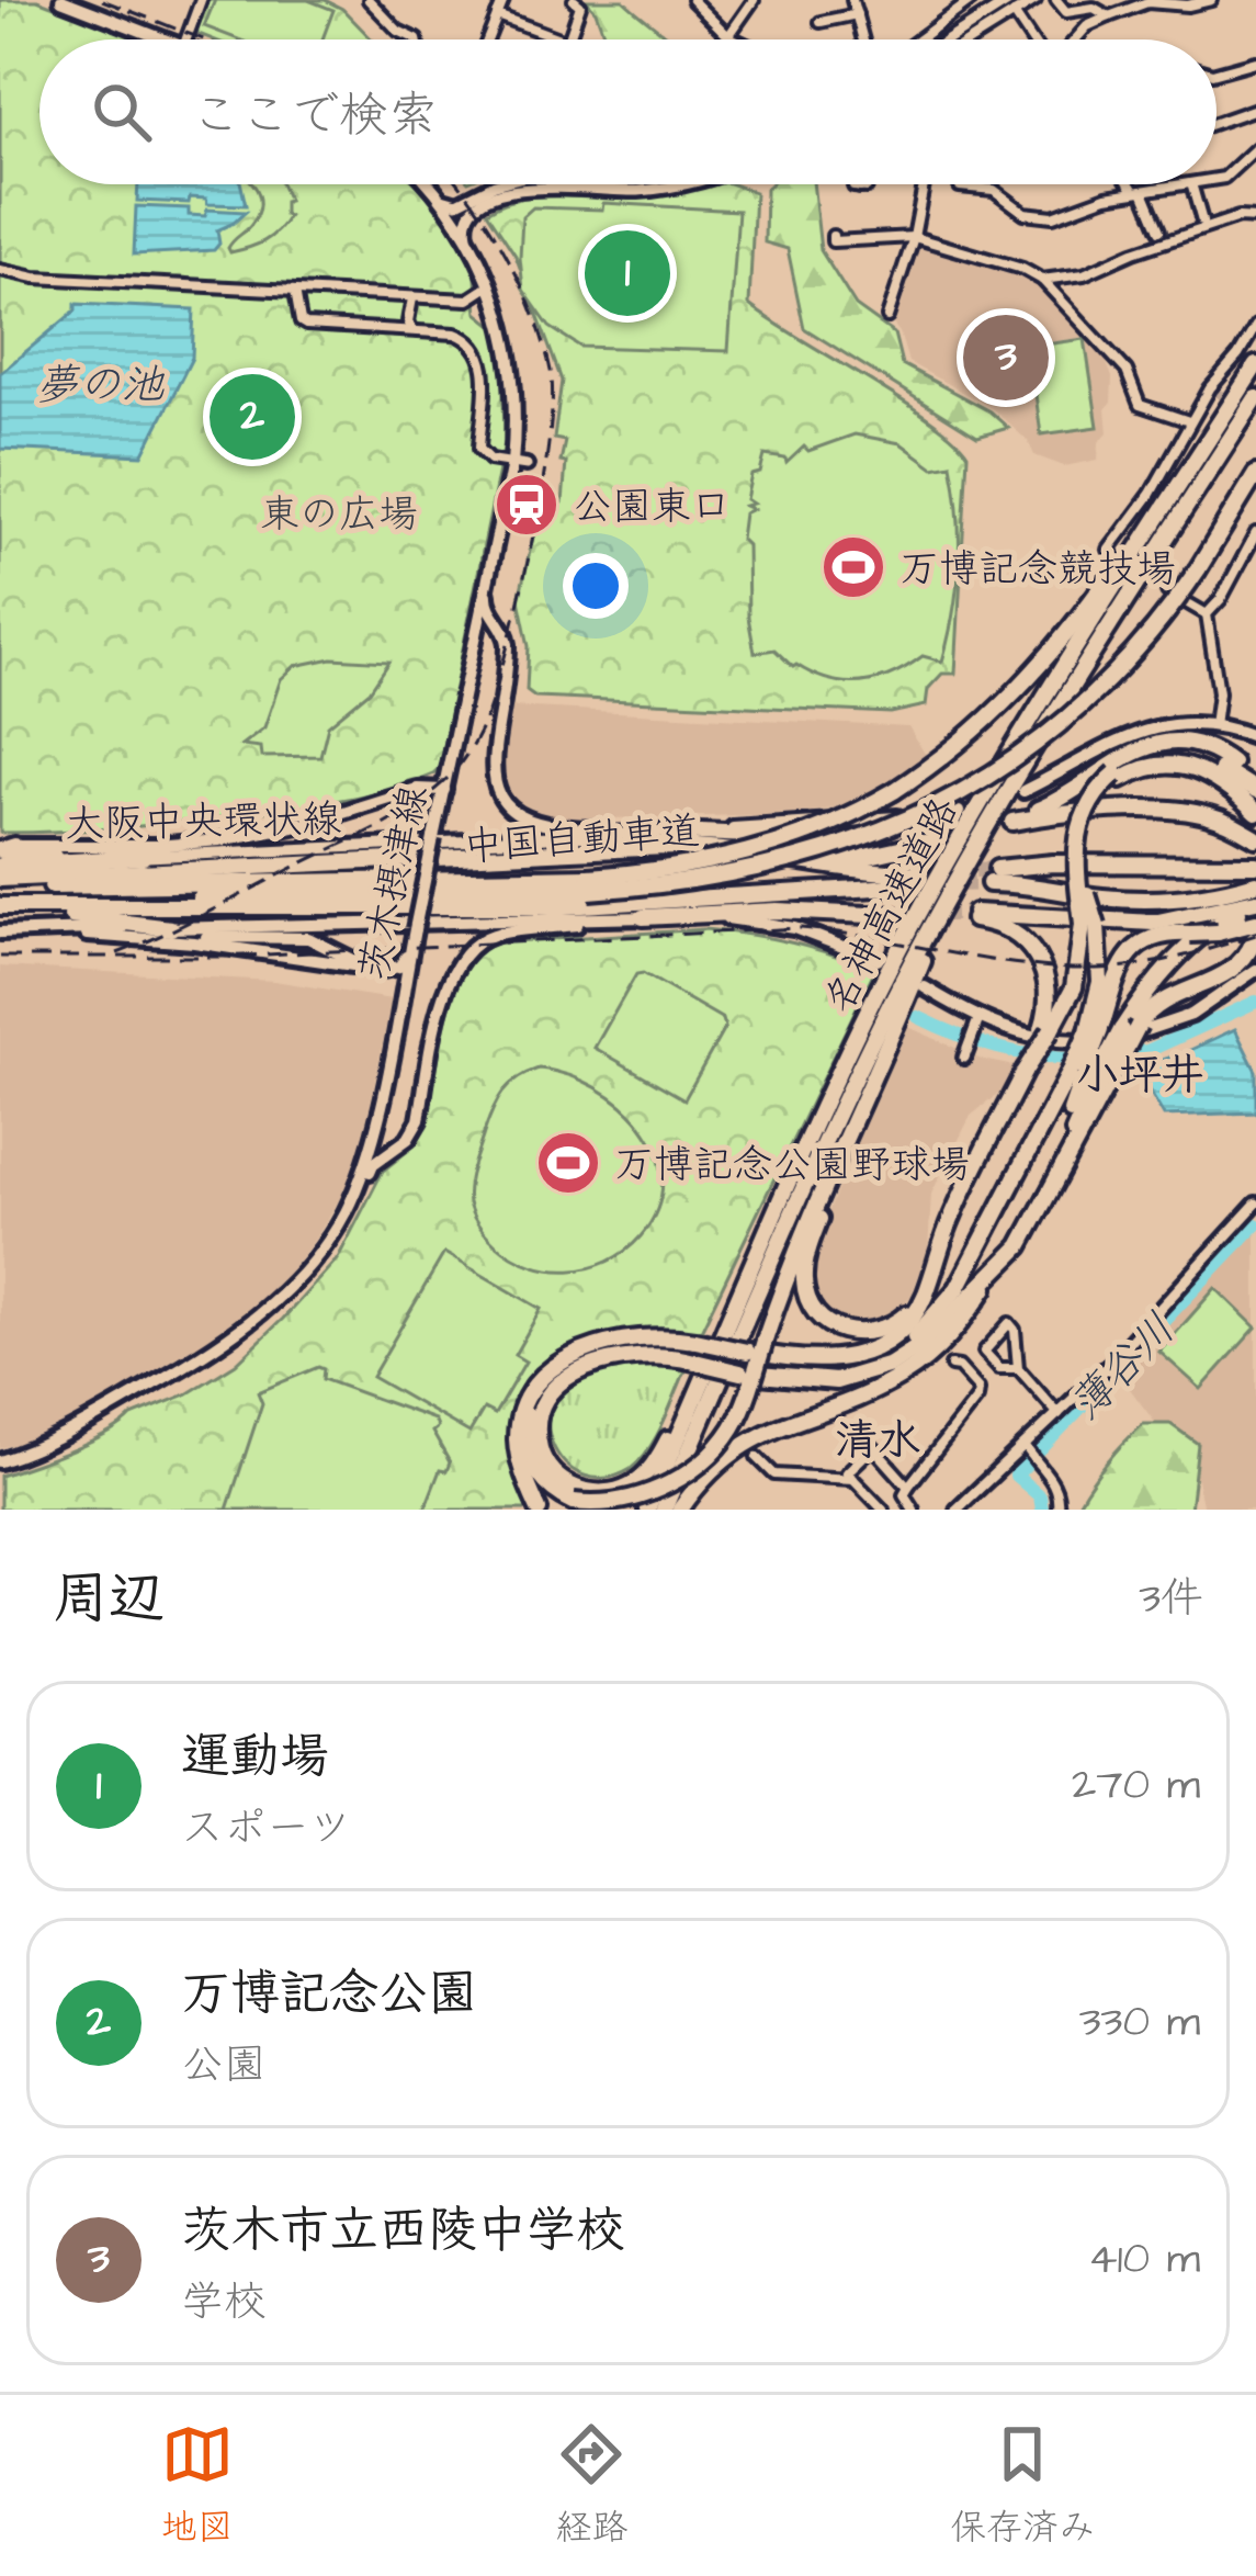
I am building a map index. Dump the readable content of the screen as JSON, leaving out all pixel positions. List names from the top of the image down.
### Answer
{
  "streets": {
    "highway": ["中国自動車道", "名神高速道路"],
    "main road": ["大阪中央環状線", "茨木摂津線"]
  },
  "districts": ["小坪井", "清水"],
  "water": ["夢の池", "薄谷川"],
  "parks": ["東の広場"],
  "places": {
    "station": ["公園東口"],
    "sports": ["万博記念競技場", "万博記念公園野球場"]
  },
  "page": {
    "search": "ここで検索",
    "pins": ["1", "3", "2"],
    "heading": ["周辺", "3件"],
    "list": [
      {
        "mark": "1",
        "name": "運動場",
        "note": "スポーツ",
        "value": "270 m"
      },
      {
        "mark": "2",
        "name": "万博記念公園",
        "note": "公園",
        "value": "330 m"
      },
      {
        "mark": "3",
        "name": "茨木市立西陵中学校",
        "note": "学校",
        "value": "410 m"
      }
    ],
    "nav": ["地図", "経路", "保存済み"]
  }
}
